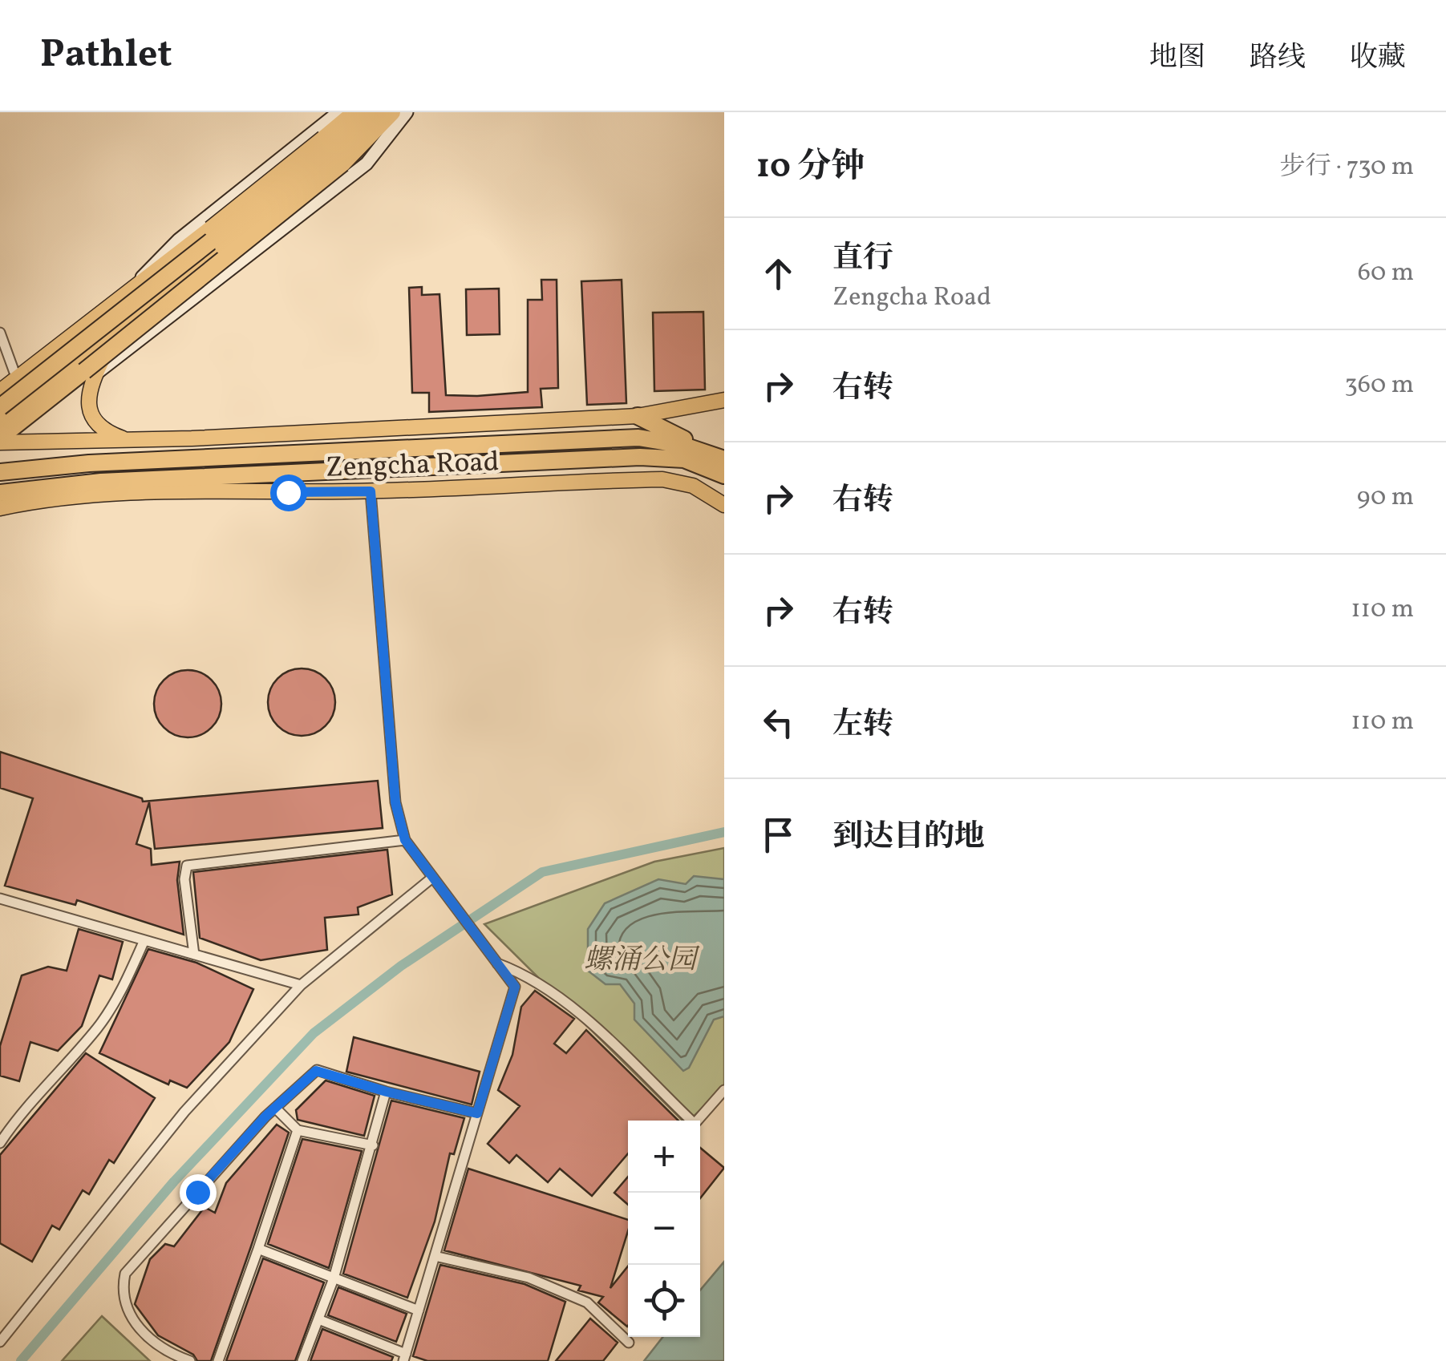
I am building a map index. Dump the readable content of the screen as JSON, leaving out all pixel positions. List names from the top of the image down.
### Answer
{
  "streets": {
    "highway": ["Zengcha Road"]
  },
  "parks": ["螺涌公园"],
  "page": {
    "header": "Pathlet",
    "nav": ["地图", "路线", "收藏"],
    "heading": ["10 分钟", "步行 · 730 m"],
    "list": [
      ["直行", "Zengcha Road", "60 m"],
      ["右转", "360 m"],
      ["右转", "90 m"],
      ["右转", "110 m"],
      ["左转", "110 m"],
      "到达目的地"
    ],
    "map_buttons": ["+", "−"]
  }
}
